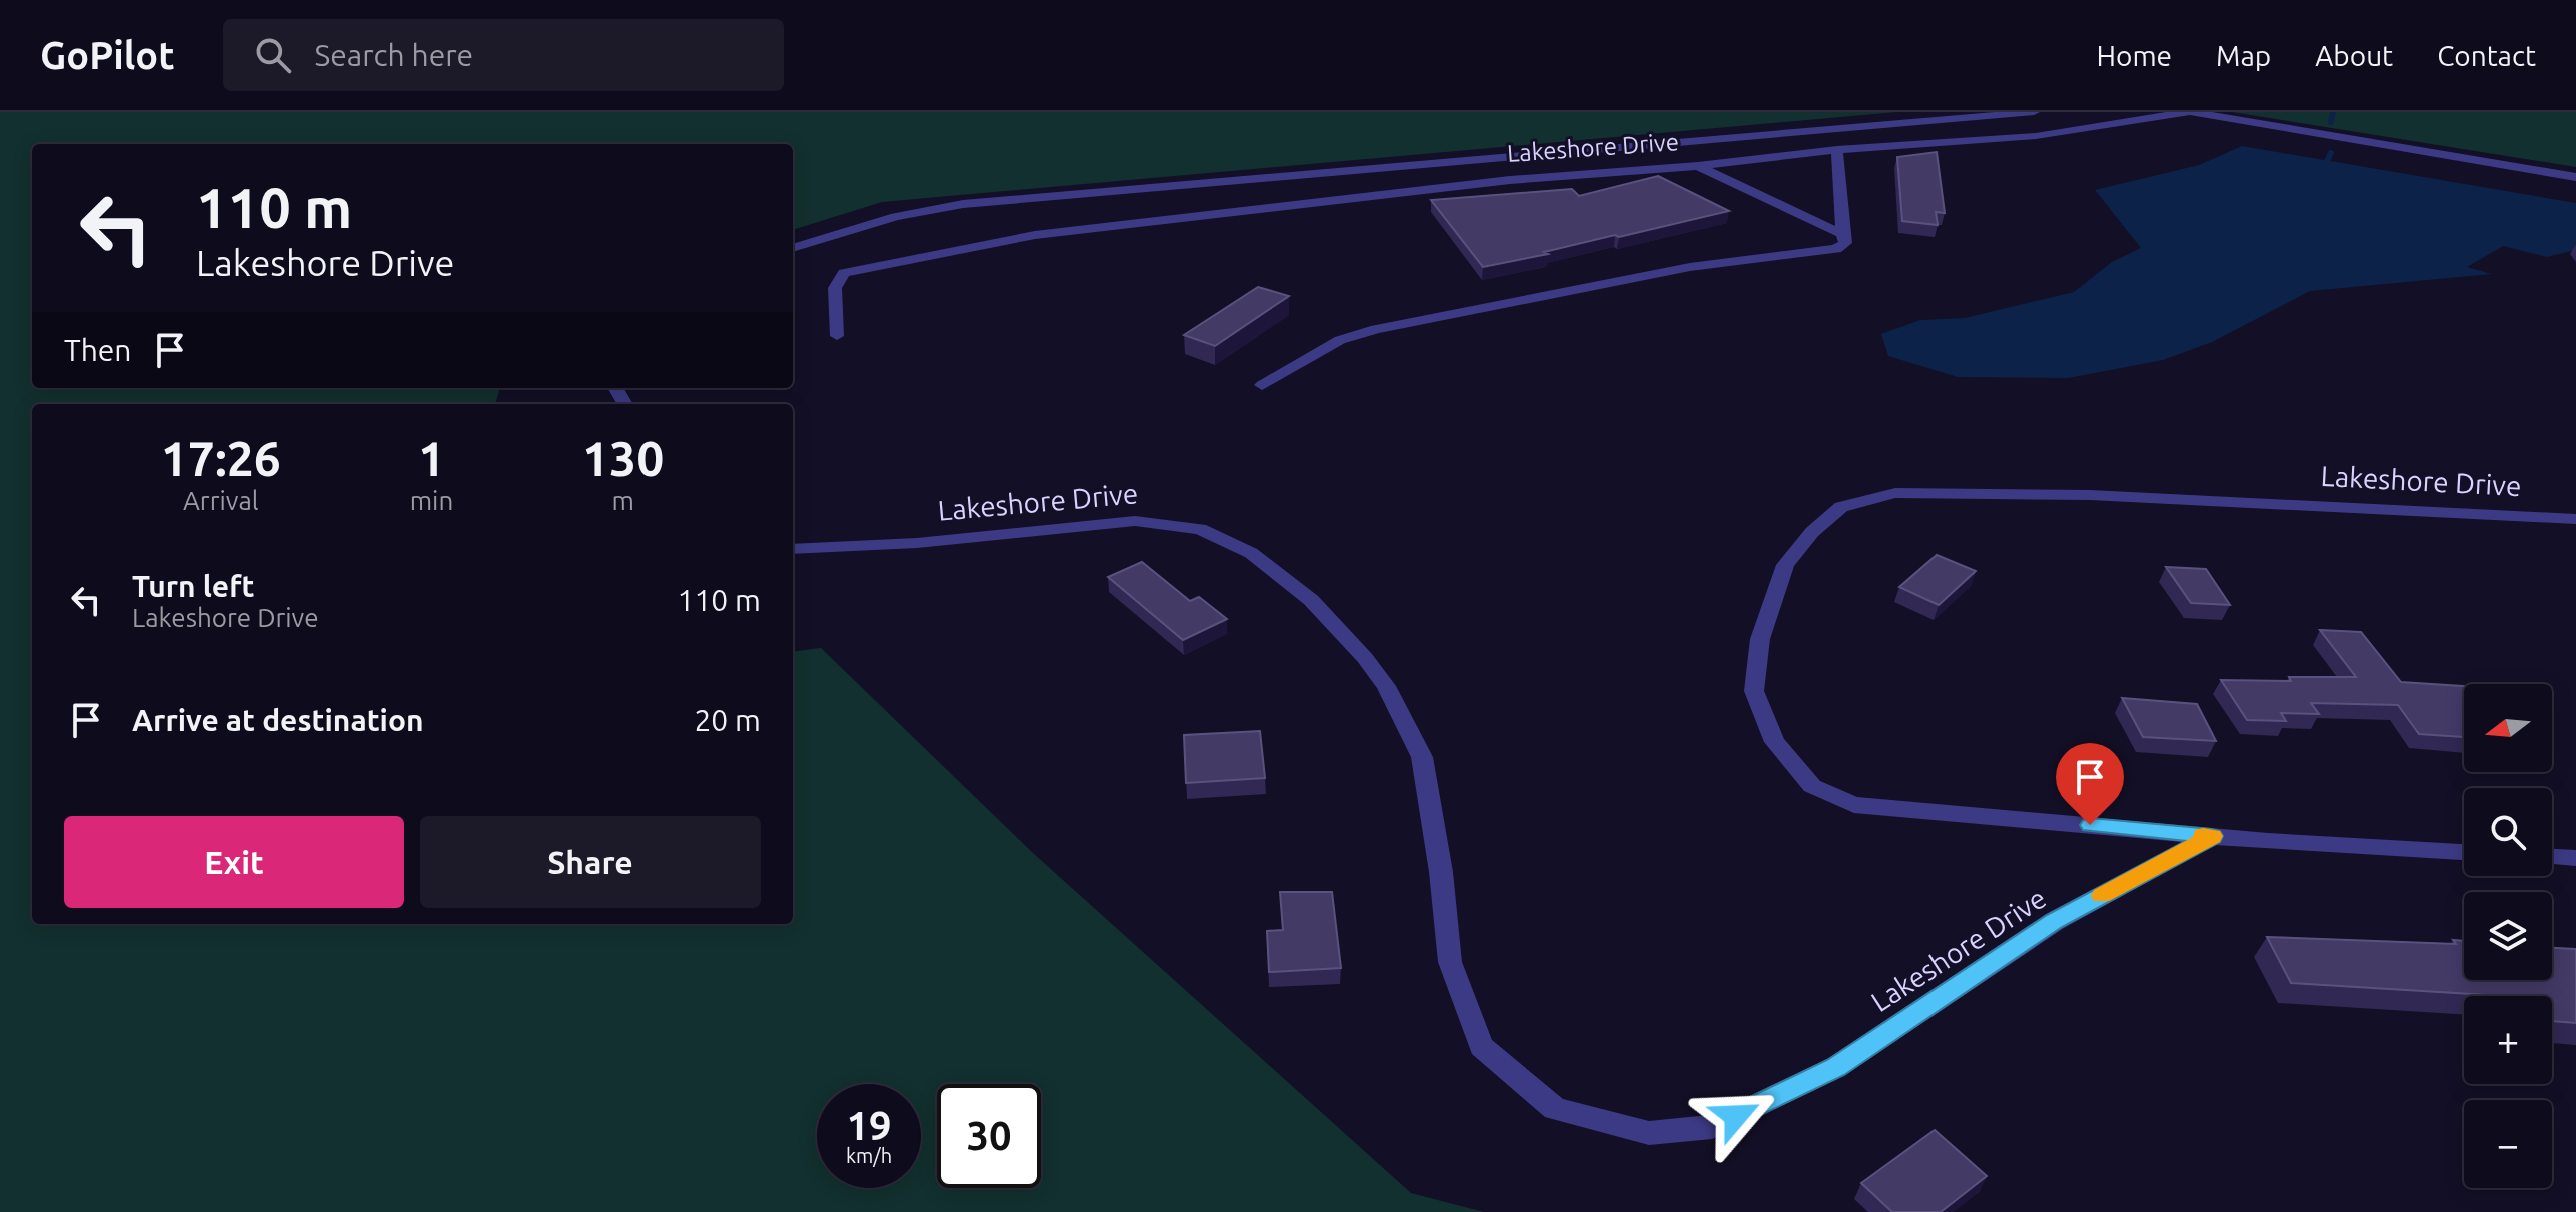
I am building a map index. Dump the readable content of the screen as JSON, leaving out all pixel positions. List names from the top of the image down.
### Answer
{
  "streets": {
    "street": ["Lakeshore Drive"]
  },
  "north": "left",
  "page": {
    "header": "GoPilot",
    "search": "Search here",
    "nav": [
      "Home",
      "Map",
      "About",
      "Contact"
    ],
    "turn": ["110 m", "Lakeshore Drive"],
    "then": "Then",
    "eta": [
      "17:26",
      "Arrival",
      "1",
      "min",
      "130",
      "m"
    ],
    "list": [
      {
        "name": "Turn left",
        "note": "Lakeshore Drive",
        "value": "110 m"
      },
      {
        "name": "Arrive at destination",
        "value": "20 m"
      }
    ],
    "map_buttons": ["+", "−"],
    "buttons": ["Exit", "Share"],
    "speed": "19 km/h",
    "limit": "30"
  }
}
